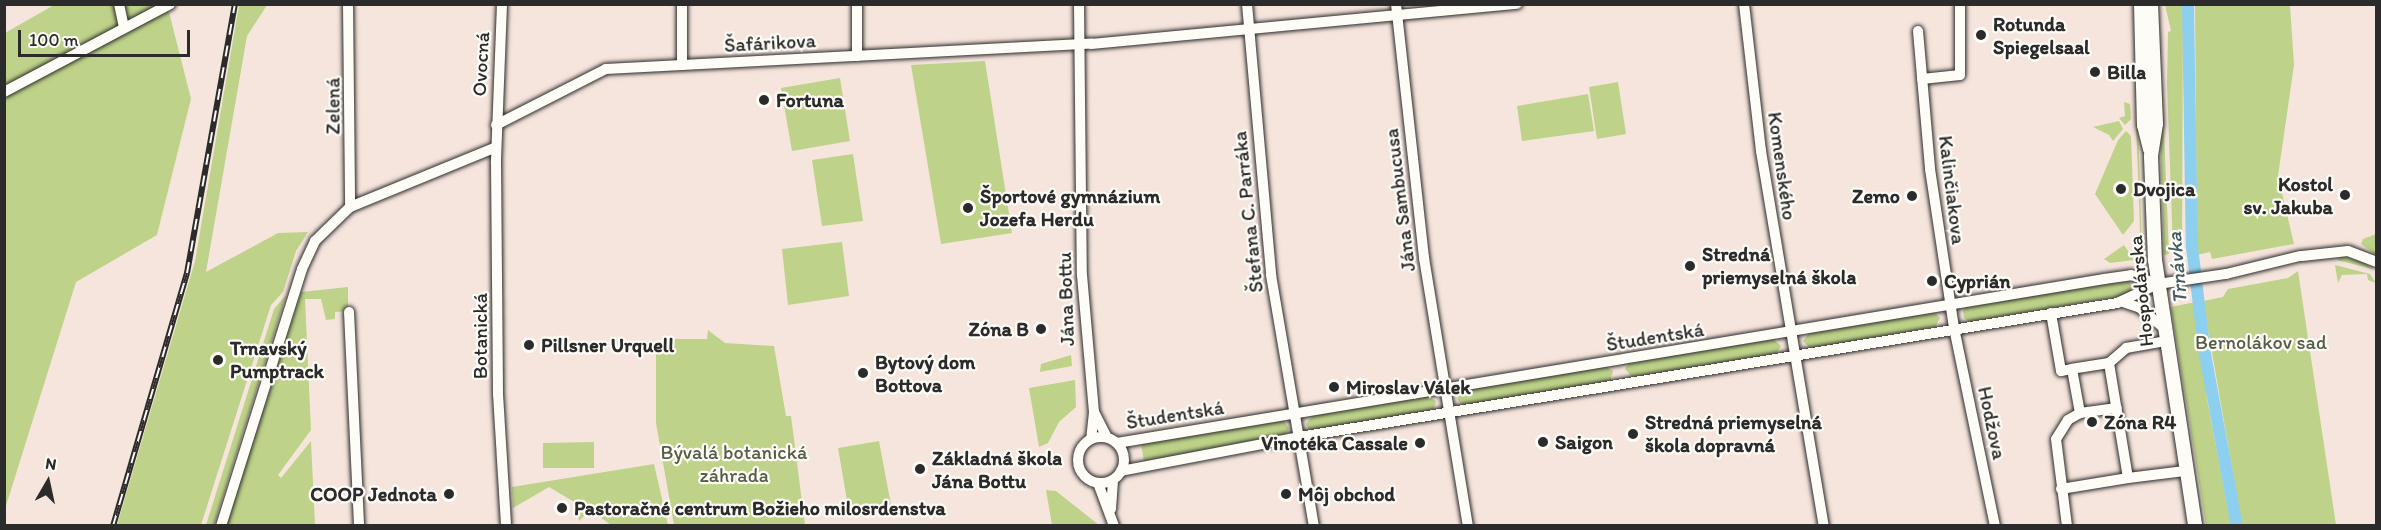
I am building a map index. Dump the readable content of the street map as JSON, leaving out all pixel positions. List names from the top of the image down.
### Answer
{
  "streets": {
    "street": [
      "Šafárikova",
      "Ovocná",
      "Zelená",
      "Komenského",
      "Kalinčiakova",
      "Jána Sambucusa",
      "Štefana C. Parráka",
      "Hospodárska",
      "Jána Bottu",
      "Botanická",
      "Študentská",
      "Hodžova"
    ]
  },
  "crossings": [
    ["Šafárikova", "Ovocná"],
    ["Šafárikova", "Jána Sambucusa"],
    ["Šafárikova", "Štefana C. Parráka"],
    ["Šafárikova", "Jána Bottu"],
    ["Komenského", "Študentská"],
    ["Kalinčiakova", "Študentská"],
    ["Kalinčiakova", "Hodžova"],
    ["Jána Sambucusa", "Študentská"],
    ["Štefana C. Parráka", "Študentská"],
    ["Hospodárska", "Študentská"],
    ["Jána Bottu", "Študentská"],
    ["Študentská", "Hodžova"]
  ],
  "water": ["Trnávka"],
  "parks": ["Bernolákov sad", "Bývalá botanická záhrada"],
  "places": [
    "Rotunda Spiegelsaal",
    "Billa",
    "Fortuna",
    "Dvojica",
    "Kostol sv. Jakuba",
    "Zemo",
    "Športové gymnázium Jozefa Herdu",
    "Stredná priemyselná škola",
    "Cyprián",
    "Zóna B",
    "Pillsner Urquell",
    "Trnavský Pumptrack",
    "Bytový dom Bottova",
    "Miroslav Válek",
    "Zóna R4",
    "Stredná priemyselná škola dopravná",
    "Saigon",
    "Vinotéka Cassale",
    "Základná škola Jána Bottu",
    "COOP Jednota",
    "Môj obchod",
    "Pastoračné centrum Božieho milosrdenstva"
  ],
  "scale_bar": "100 m",
  "north": "top"
}
